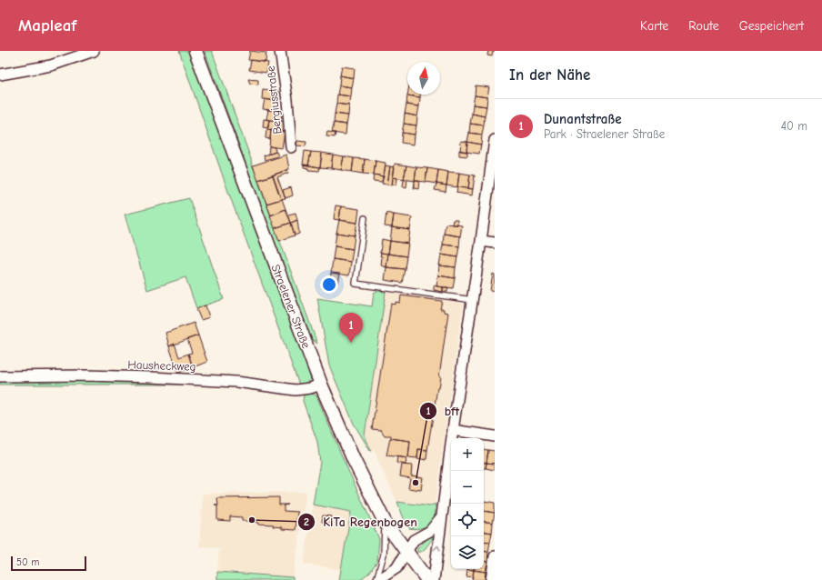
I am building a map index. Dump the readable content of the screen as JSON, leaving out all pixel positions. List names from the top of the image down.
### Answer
{
  "streets": {
    "street": ["Bergiusstraße", "Straelener Straße", "Hausheckweg"]
  },
  "crossings": [
    ["Straelener Straße", "Hausheckweg"]
  ],
  "places": ["bft", "KiTa Regenbogen"],
  "scale_bar": "50 m",
  "north": "top",
  "page": {
    "header": "Mapleaf",
    "nav": ["Karte", "Route", "Gespeichert"],
    "heading": "In der Nähe",
    "list": [
      {
        "mark": "1",
        "name": "Dunantstraße",
        "note": "Park · Straelener Straße",
        "value": "40 m"
      }
    ],
    "pins": "1",
    "map_buttons": ["+", "−"],
    "scale": "50 m"
  }
}
